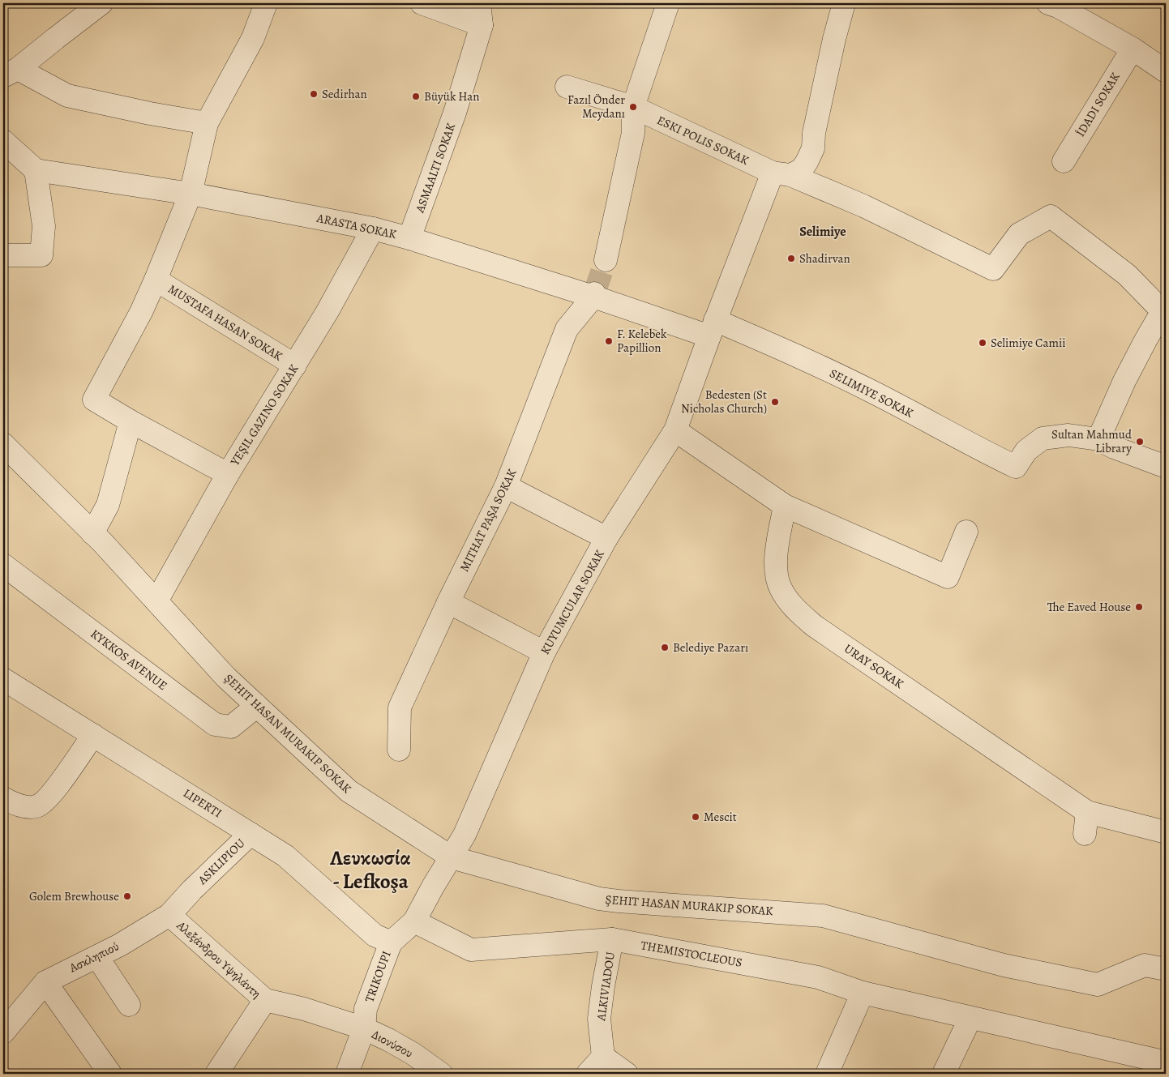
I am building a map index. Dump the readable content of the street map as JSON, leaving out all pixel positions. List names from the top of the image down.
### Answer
{
  "streets": {
    "street": [
      "İDADI SOKAK",
      "ESKI POLIS SOKAK",
      "ARASTA SOKAK",
      "MUSTAFA HASAN SOKAK",
      "SELIMIYE SOKAK",
      "YEŞIL GAZINO SOKAK",
      "MITHAT PAŞA SOKAK",
      "KUYUMCULAR SOKAK",
      "KYKKOS AVENUE",
      "URAY SOKAK",
      "LIPERTI",
      "ASKLIPIOU",
      "THEMISTOCLEOUS",
      "Ασκληπιού",
      "Αλεξάνδρου Υψηλάντη",
      "TRIKOUPI",
      "ALKIVIADOU",
      "Διονύσου"
    ]
  },
  "crossings": [
    ["ARASTA SOKAK", "SELIMIYE SOKAK"],
    ["ARASTA SOKAK", "YEŞIL GAZINO SOKAK"],
    ["ARASTA SOKAK", "MITHAT PAŞA SOKAK"],
    ["ARASTA SOKAK", "KUYUMCULAR SOKAK"],
    ["MUSTAFA HASAN SOKAK", "YEŞIL GAZINO SOKAK"],
    ["SELIMIYE SOKAK", "KUYUMCULAR SOKAK"],
    ["KUYUMCULAR SOKAK", "TRIKOUPI"],
    ["LIPERTI", "ASKLIPIOU"],
    ["LIPERTI", "TRIKOUPI"],
    ["ASKLIPIOU", "Ασκληπιού"],
    ["THEMISTOCLEOUS", "TRIKOUPI"],
    ["THEMISTOCLEOUS", "ALKIVIADOU"],
    ["Ασκληπιού", "Αλεξάνδρου Υψηλάντη"],
    ["Αλεξάνδρου Υψηλάντη", "TRIKOUPI"],
    ["Αλεξάνδρου Υψηλάντη", "Διονύσου"],
    ["TRIKOUPI", "Διονύσου"]
  ],
  "districts": ["Selimiye", "Λευκωσία - Lefkoşa"],
  "places": [
    "Sedirhan",
    "Büyük Han",
    "Fazıl Önder Meydanı",
    "Shadirvan",
    "F. Kelebek Papillion",
    "Selimiye Camii",
    "Bedesten (St Nicholas Church)",
    "Sultan Mahmud Library",
    "The Eaved House",
    "Belediye Pazarı",
    "Mescit",
    "Golem Brewhouse"
  ]
}
